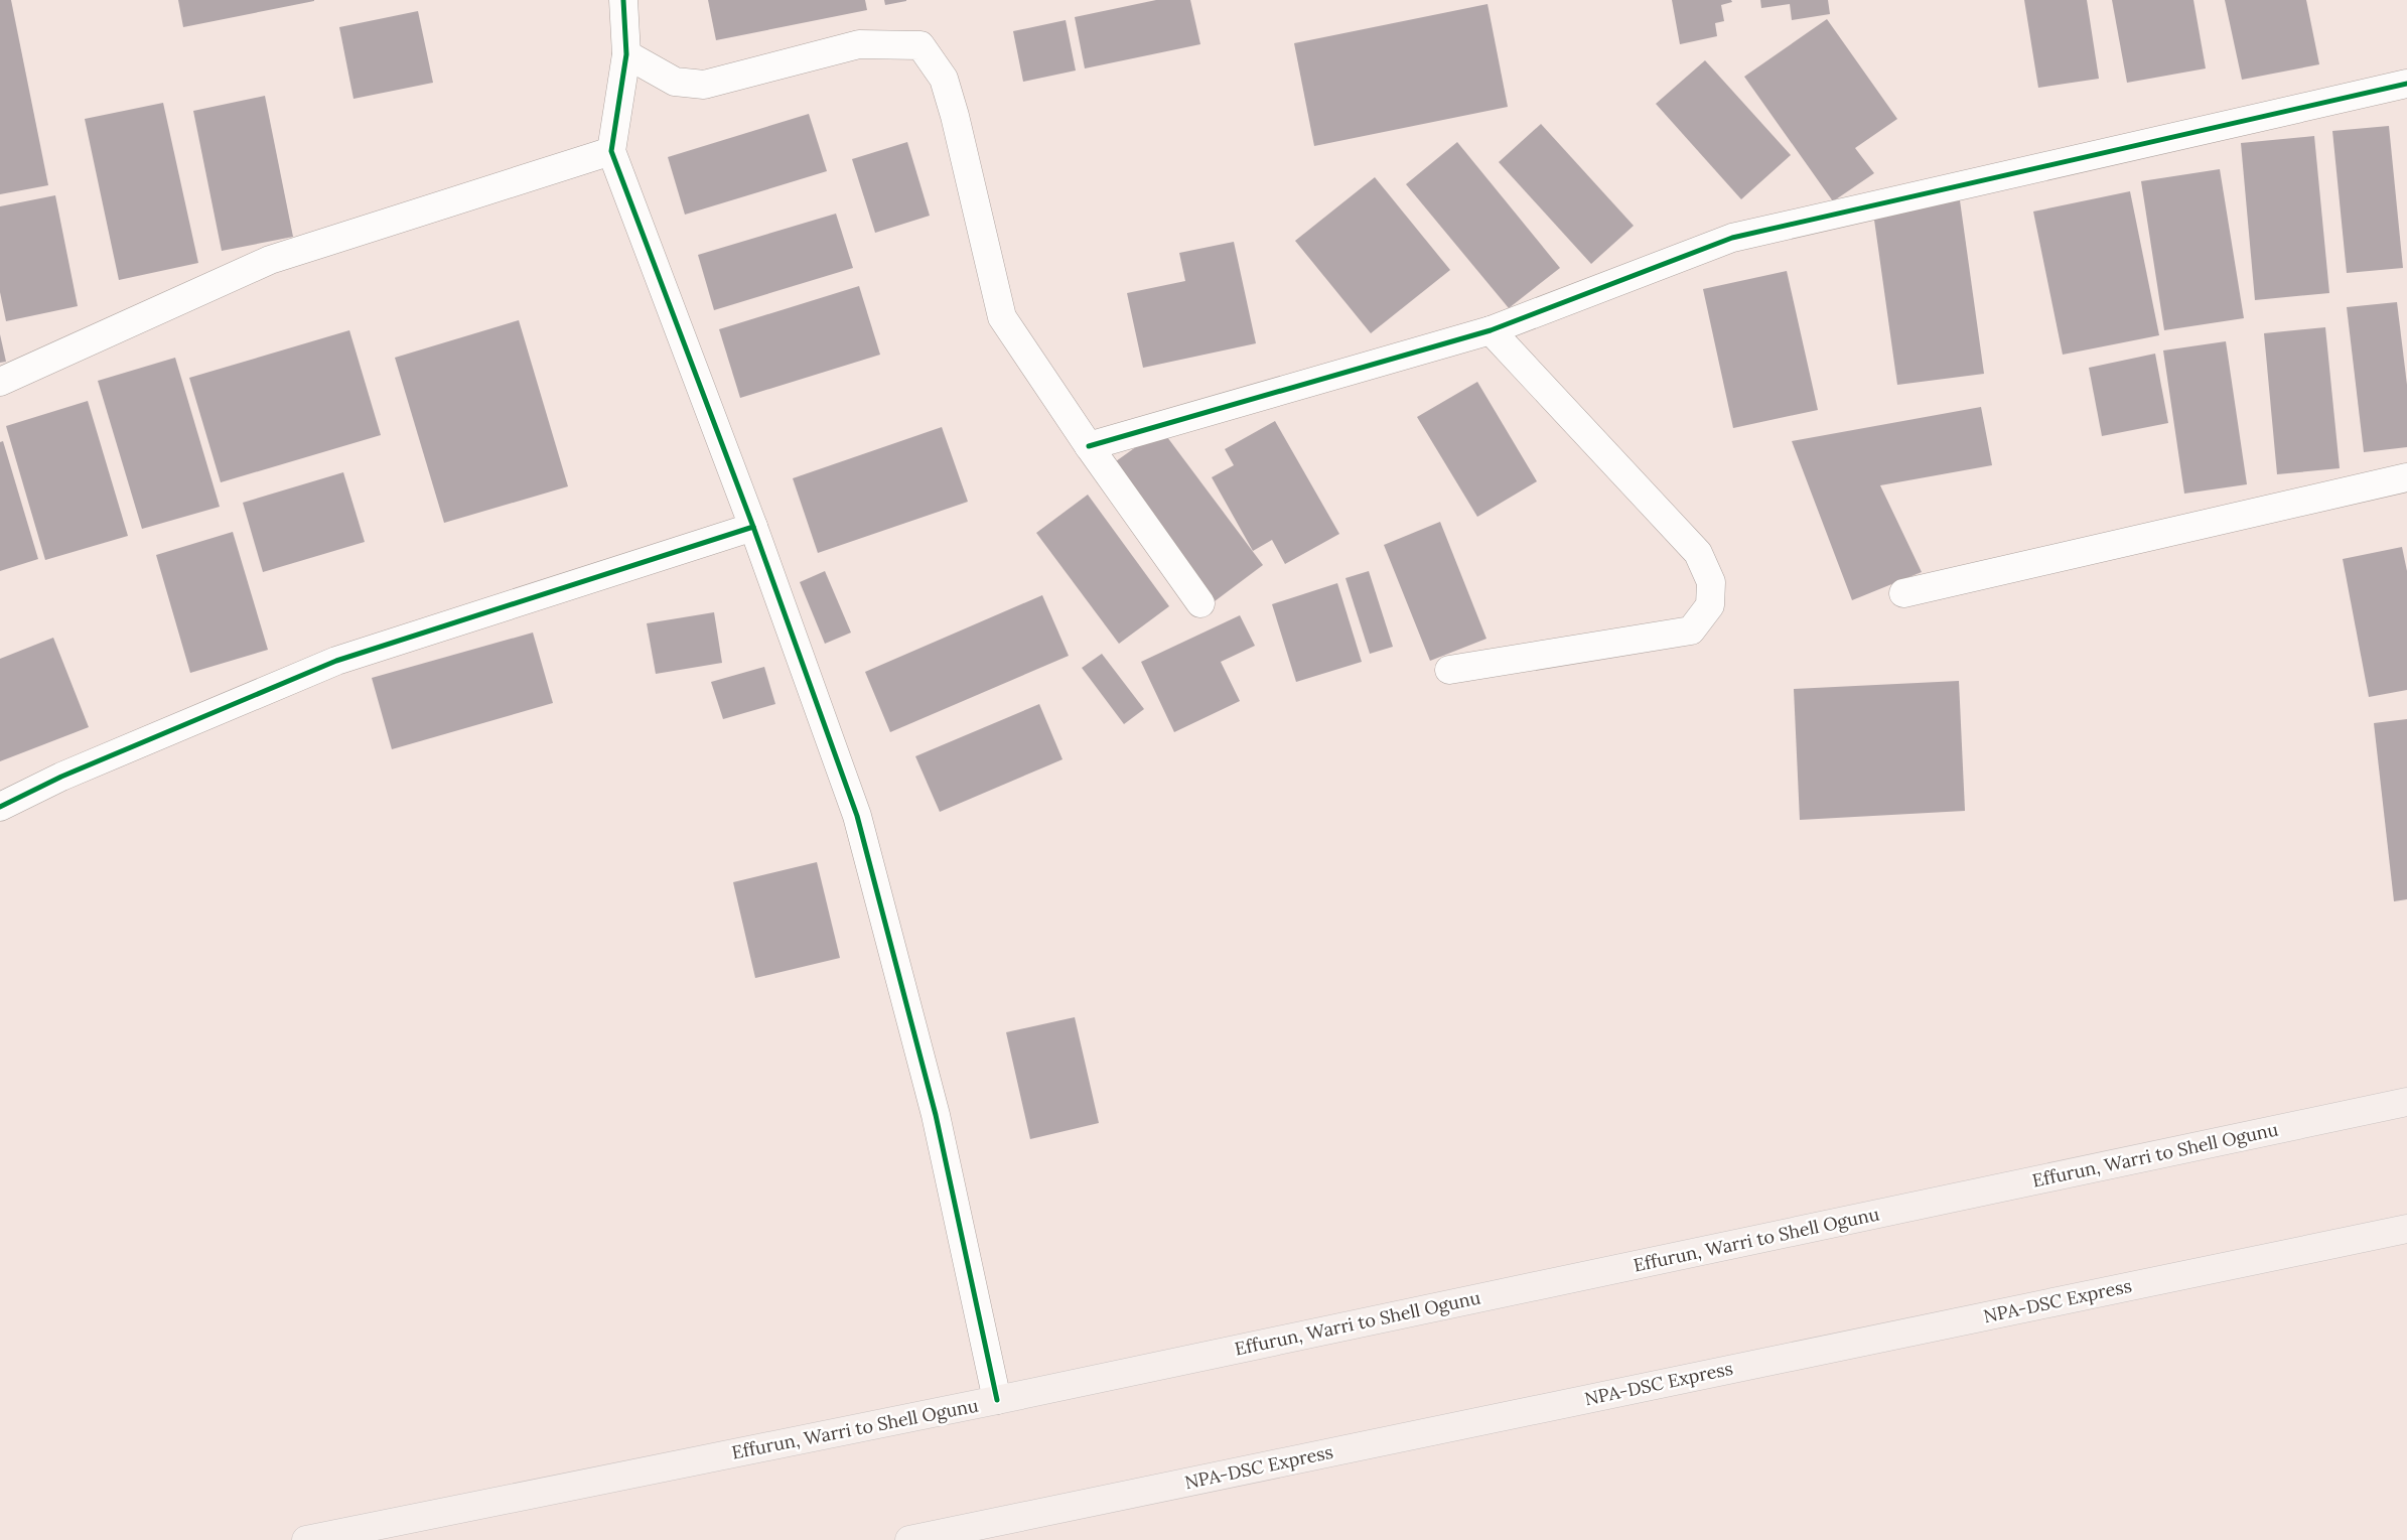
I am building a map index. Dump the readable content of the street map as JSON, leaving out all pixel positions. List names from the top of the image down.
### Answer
{
  "streets": {
    "main road": ["Effurun, Warri to Shell Ogunu", "NPA-DSC Express"]
  }
}
